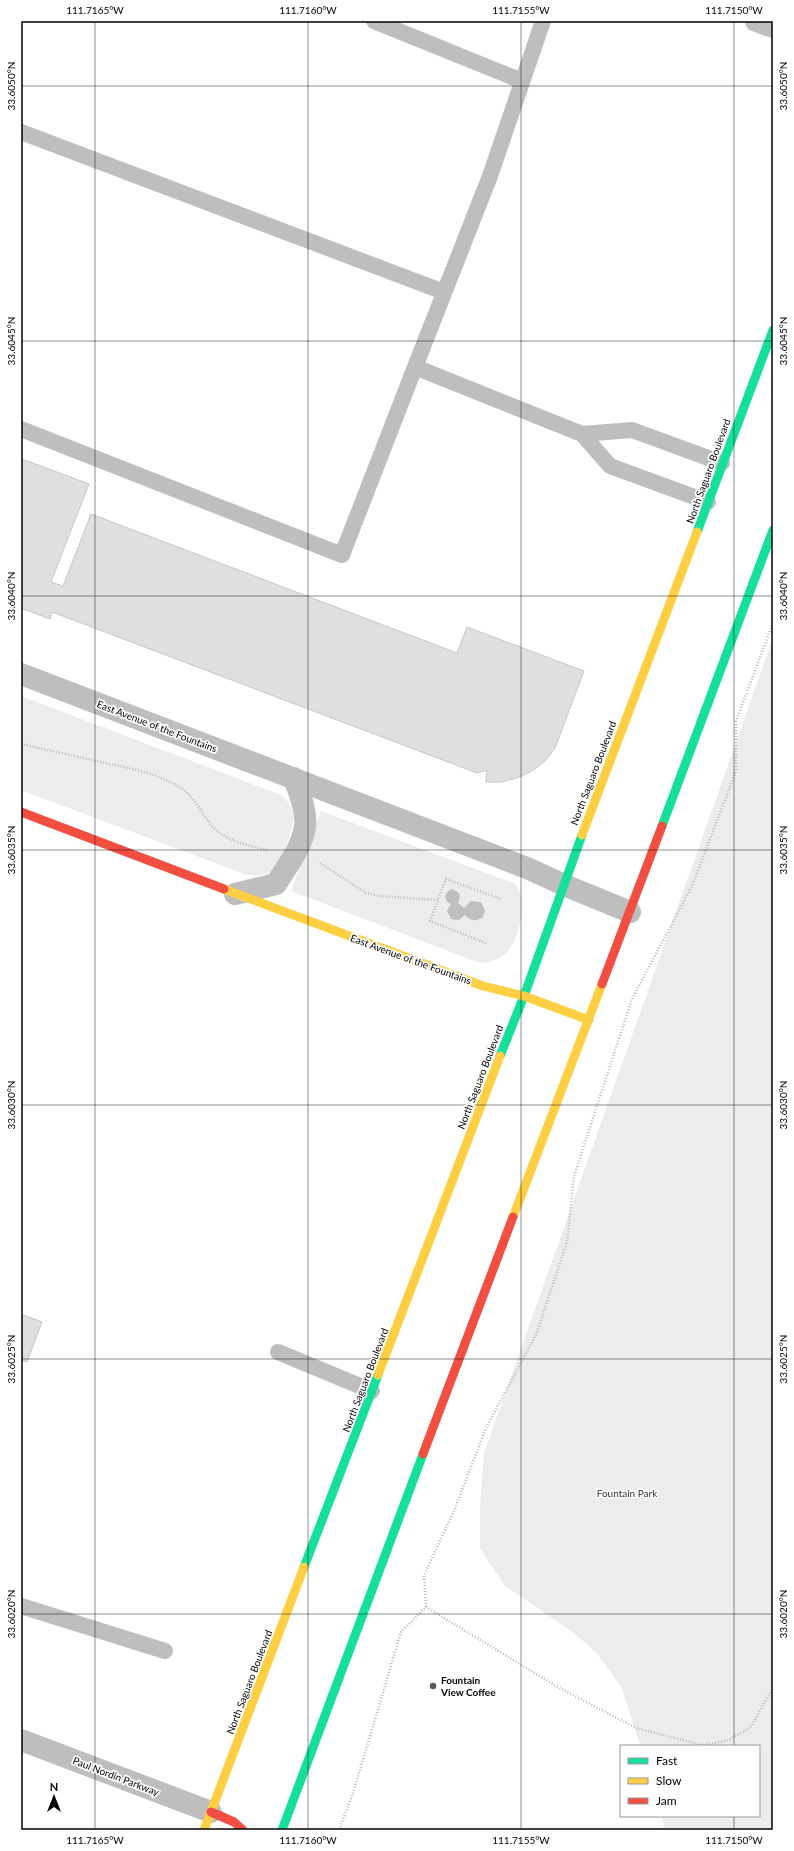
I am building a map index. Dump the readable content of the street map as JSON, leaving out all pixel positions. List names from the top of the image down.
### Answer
{
  "streets": {
    "main road": ["North Saguaro Boulevard", "East Avenue of the Fountains"],
    "street": ["Paul Nordin Parkway"]
  },
  "crossings": [
    ["North Saguaro Boulevard", "East Avenue of the Fountains"],
    ["North Saguaro Boulevard", "Paul Nordin Parkway"]
  ],
  "parks": ["Fountain Park"],
  "places": ["Fountain View Coffee"],
  "legend": ["Fast", "Slow", "Jam"],
  "north": "top",
  "coordinates": [
    "111.7165°W",
    "111.7160°W",
    "111.7155°W",
    "111.7150°W",
    "33.6050°N",
    "33.6045°N",
    "33.6040°N",
    "33.6035°N",
    "33.6030°N",
    "33.6025°N",
    "33.6020°N"
  ]
}
